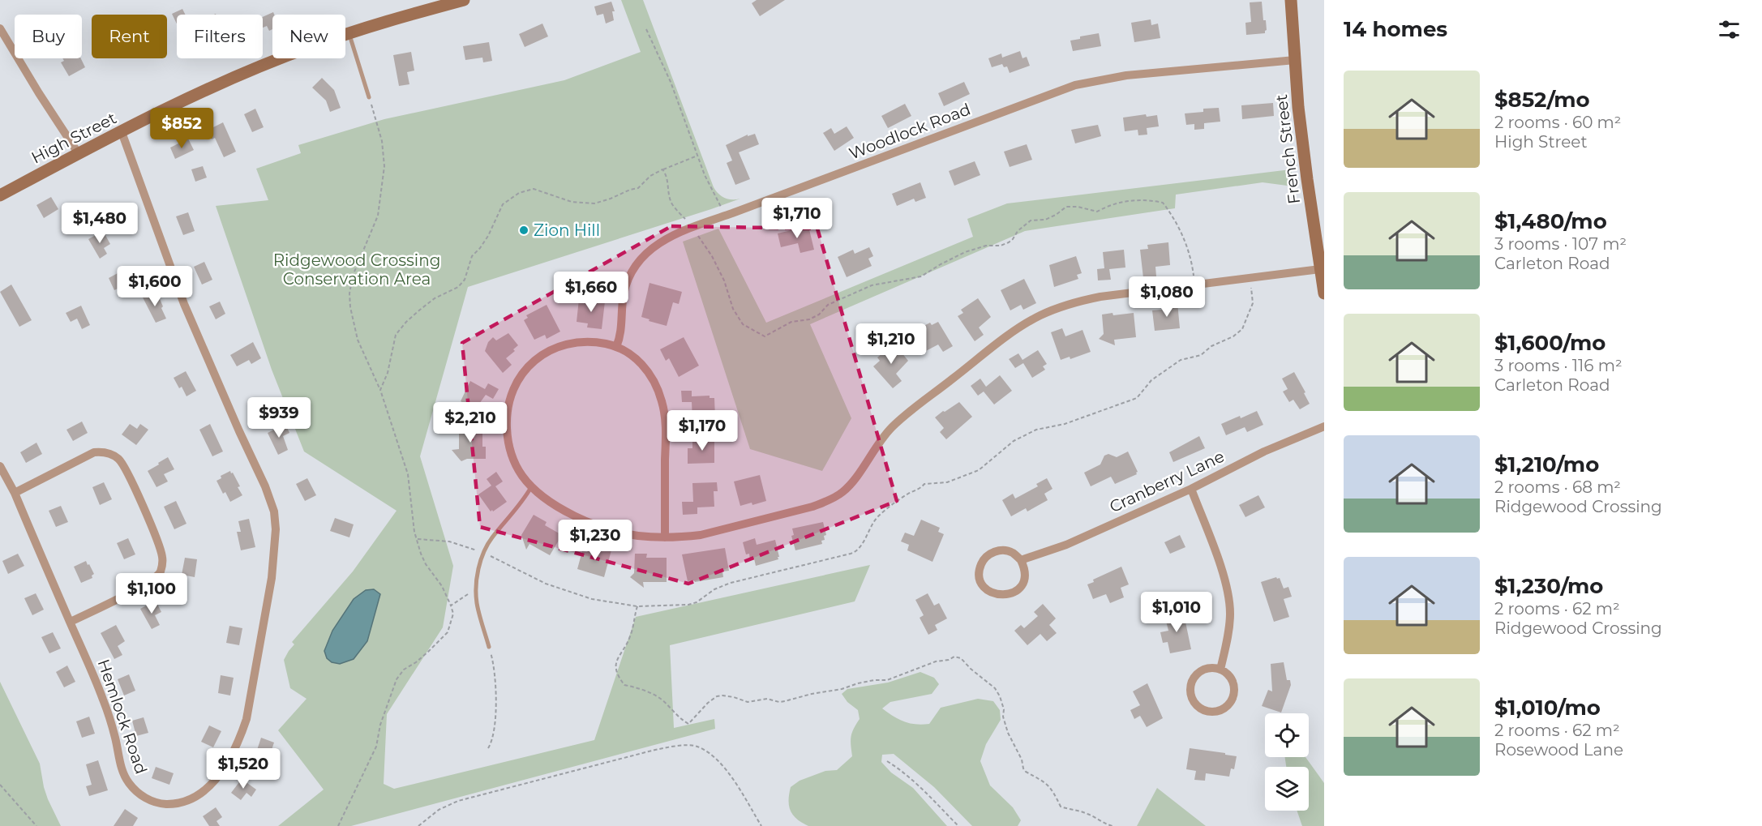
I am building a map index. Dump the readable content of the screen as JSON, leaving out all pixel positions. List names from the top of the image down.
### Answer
{
  "streets": {
    "main road": ["High Street", "French Street"],
    "street": ["Woodlock Road", "Cranberry Lane", "Hemlock Road"]
  },
  "crossings": [
    ["Woodlock Road", "French Street"],
    ["High Street", "Hemlock Road"]
  ],
  "parks": ["Ridgewood Crossing Conservation Area"],
  "places": ["Zion Hill"],
  "page": {
    "heading": "14 homes",
    "chip": [
      "Buy",
      "Rent",
      "Filters",
      "New"
    ],
    "list": [
      {
        "name": "$852/mo",
        "note": "2 rooms · 60 m² · High Street"
      },
      {
        "name": "$1,480/mo",
        "note": "3 rooms · 107 m² · Carleton Road"
      },
      {
        "name": "$1,600/mo",
        "note": "3 rooms · 116 m² · Carleton Road"
      },
      {
        "name": "$1,210/mo",
        "note": "2 rooms · 68 m² · Ridgewood Crossing"
      },
      {
        "name": "$1,230/mo",
        "note": "2 rooms · 62 m² · Ridgewood Crossing"
      },
      {
        "name": "$1,010/mo",
        "note": "2 rooms · 62 m² · Rosewood Lane"
      }
    ],
    "price": [
      "$852",
      "$1,710",
      "$1,480",
      "$1,600",
      "$1,660",
      "$1,080",
      "$1,210",
      "$939",
      "$2,210",
      "$1,170",
      "$1,230",
      "$1,100",
      "$1,010",
      "$1,520"
    ]
  }
}
